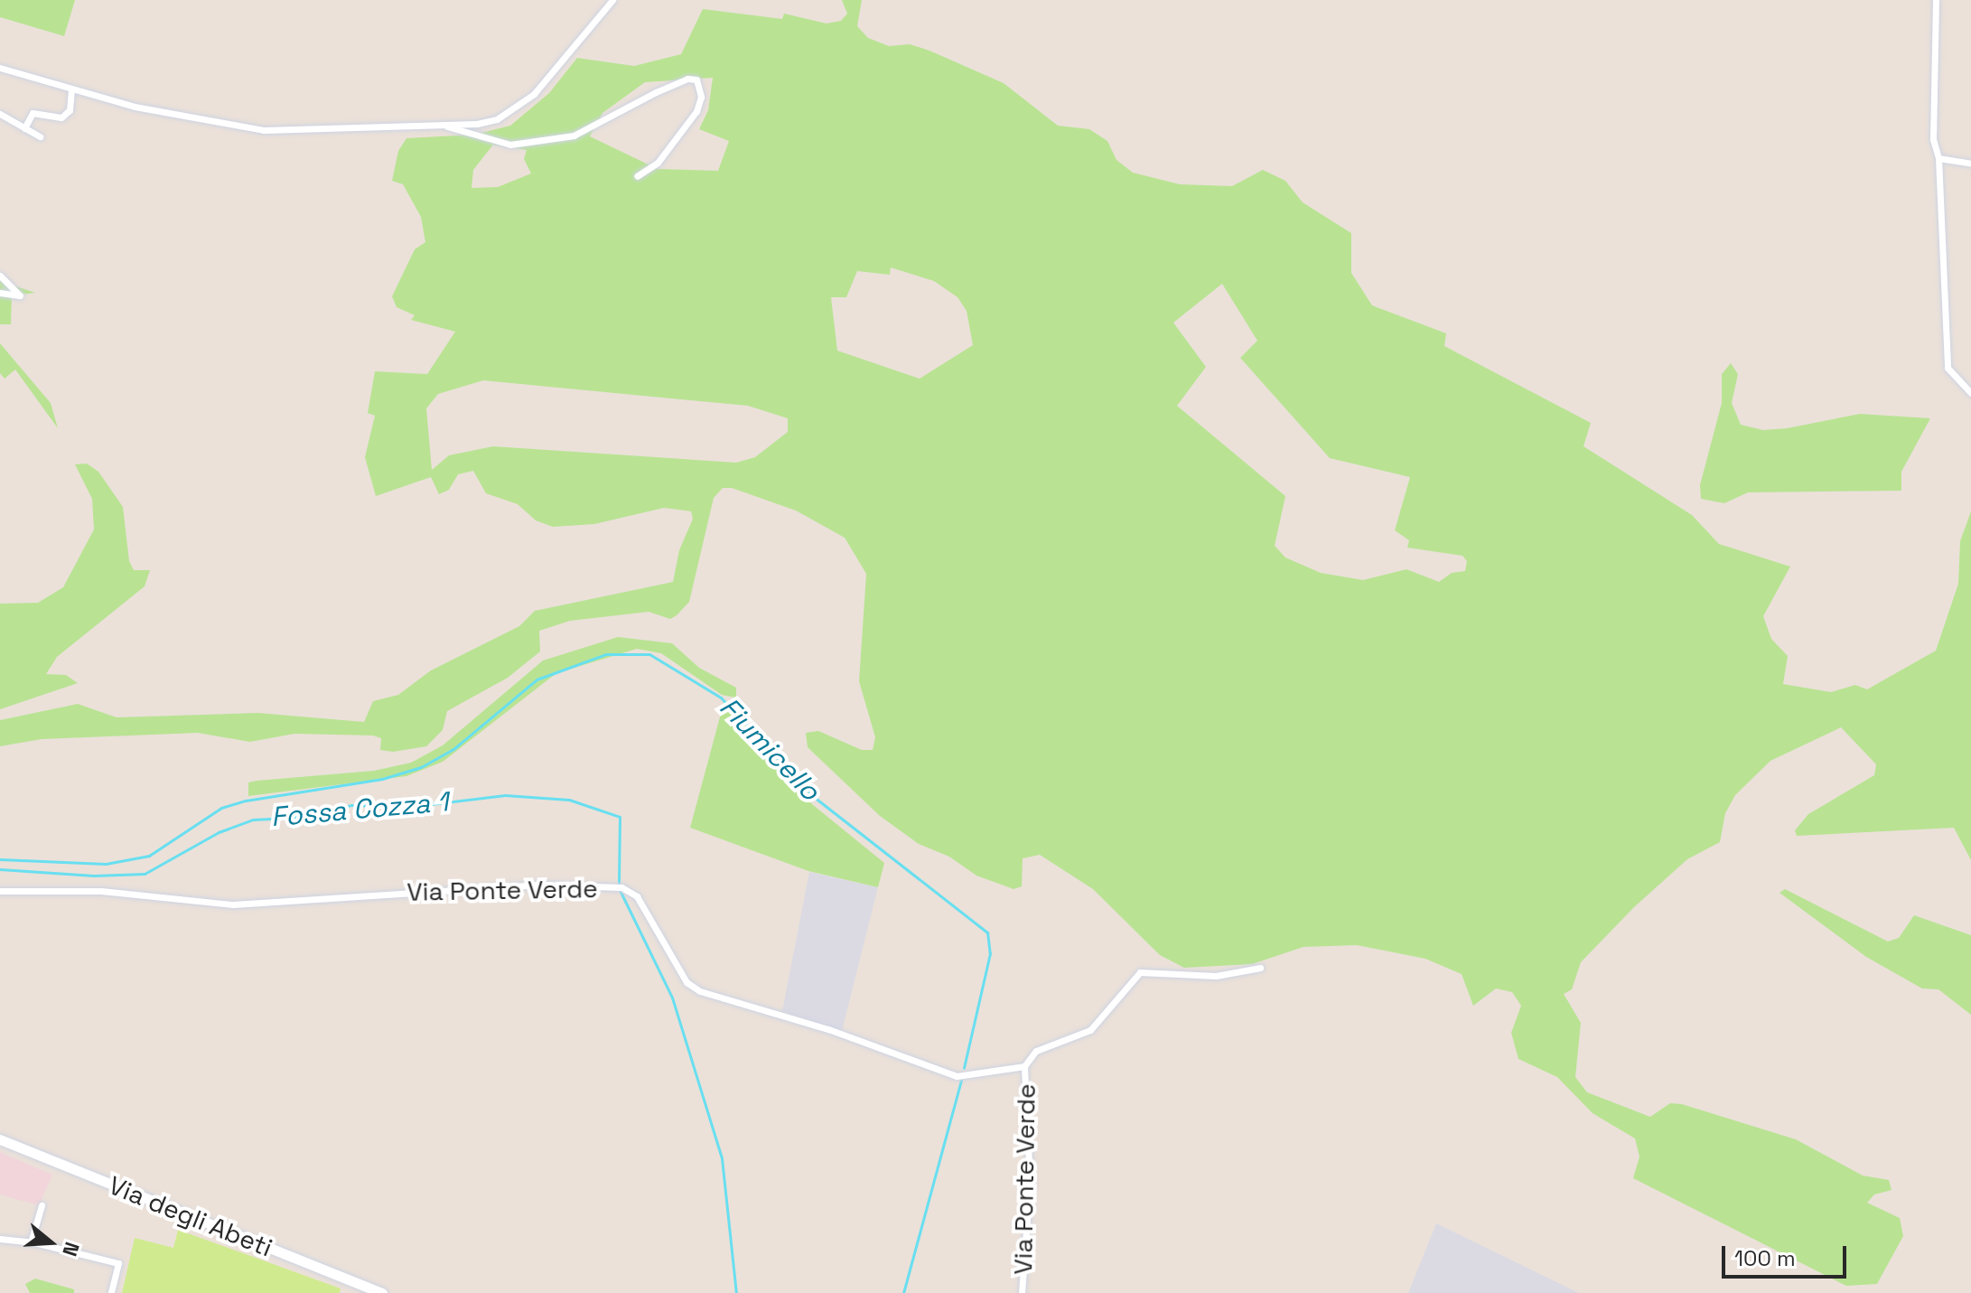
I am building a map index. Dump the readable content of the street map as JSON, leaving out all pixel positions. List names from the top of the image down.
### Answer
{
  "streets": {
    "street": ["Via Ponte Verde", "Via degli Abeti"]
  },
  "water": ["Fiumicello", "Fossa Cozza 1"],
  "scale_bar": "100 m",
  "north": "right"
}
